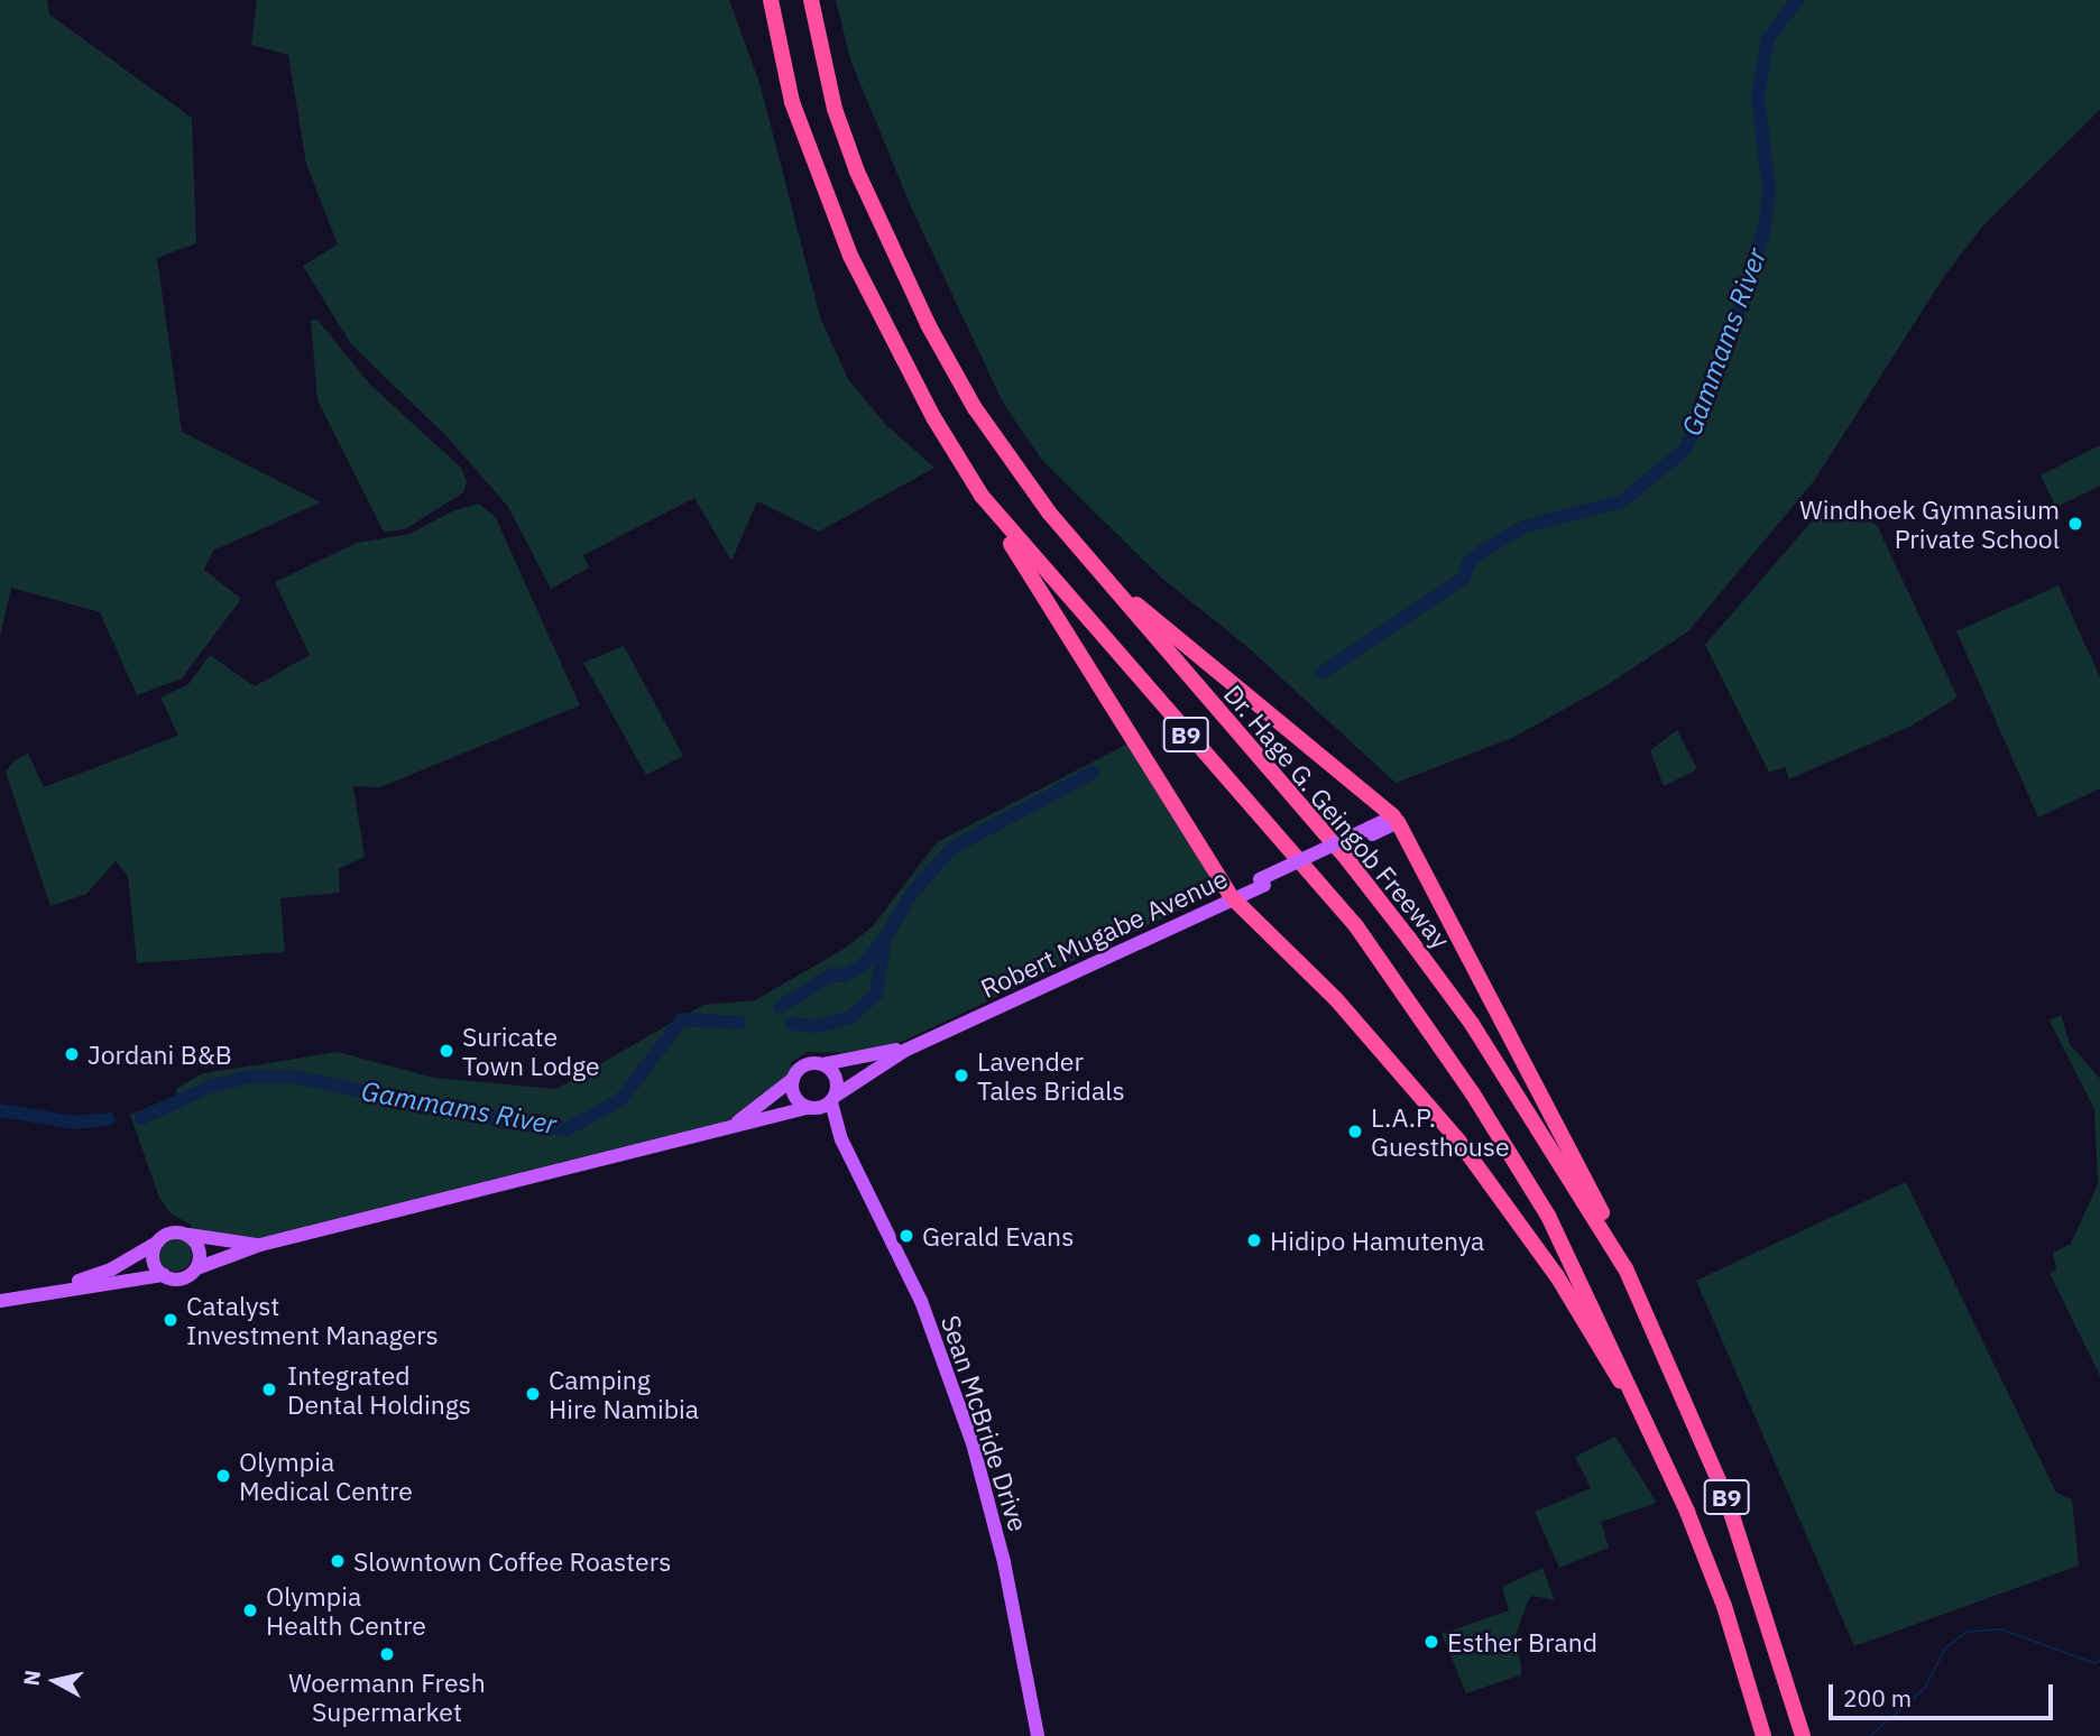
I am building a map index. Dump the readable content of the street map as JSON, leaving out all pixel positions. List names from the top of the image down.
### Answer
{
  "streets": {
    "highway": ["B9", "Dr. Hage G. Geingob Freeway"],
    "main road": ["Robert Mugabe Avenue", "Sean McBride Drive"]
  },
  "crossings": [
    ["Robert Mugabe Avenue", "Sean McBride Drive"]
  ],
  "water": ["Gammams River"],
  "places": [
    "Windhoek Gymnasium Private School",
    "Suricate Town Lodge",
    "Jordani B&B",
    "Lavender Tales Bridals",
    "L.A.P. Guesthouse",
    "Gerald Evans",
    "Hidipo Hamutenya",
    "Catalyst Investment Managers",
    "Integrated Dental Holdings",
    "Camping Hire Namibia",
    "Olympia Medical Centre",
    "Slowntown Coffee Roasters",
    "Olympia Health Centre",
    "Esther Brand",
    "Woermann Fresh Supermarket"
  ],
  "scale_bar": "200 m",
  "north": "left"
}
